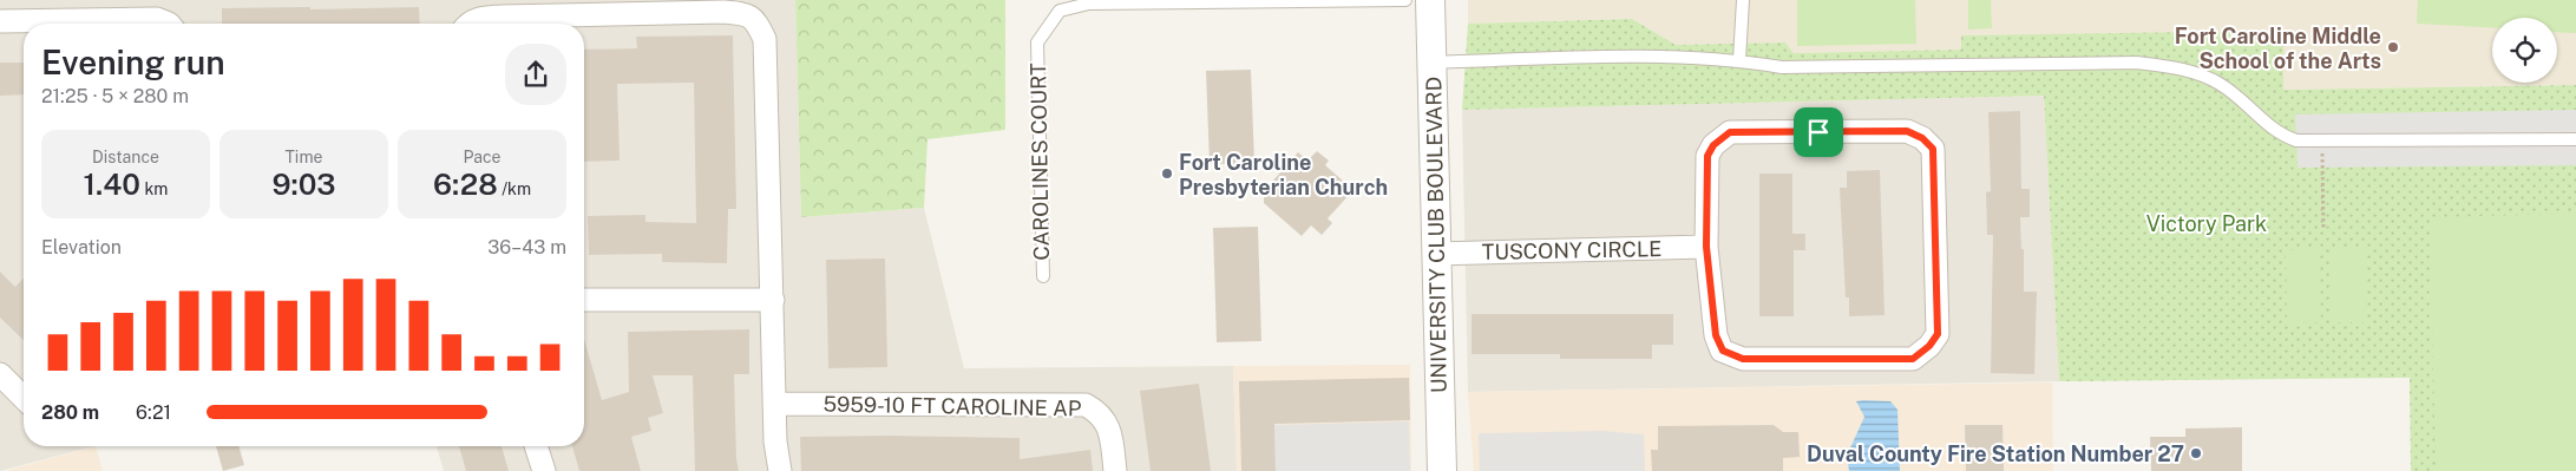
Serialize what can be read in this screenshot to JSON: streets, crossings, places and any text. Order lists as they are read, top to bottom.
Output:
{
  "streets": {
    "street": ["UNIVERSITY CLUB BOULEVARD", "TUSCONY CIRCLE", "5959-10 FT CAROLINE AP"],
    "lane": ["CAROLINES COURT"]
  },
  "crossings": [
    ["UNIVERSITY CLUB BOULEVARD", "TUSCONY CIRCLE"]
  ],
  "parks": ["Victory Park"],
  "places": ["Fort Caroline Middle School of the Arts", "Fort Caroline Presbyterian Church", "Duval County Fire Station Number 27"],
  "page": {
    "heading": ["Evening run", "21:25 · 5 × 280 m"],
    "stats": [
      ["Distance", "1.40 km"],
      ["Time", "9:03"],
      ["Pace", "6:28 /km"]
    ],
    "chart": ["Elevation", "36–43 m"],
    "list": [
      {
        "name": "280 m",
        "note": "6:21"
      }
    ]
  }
}
